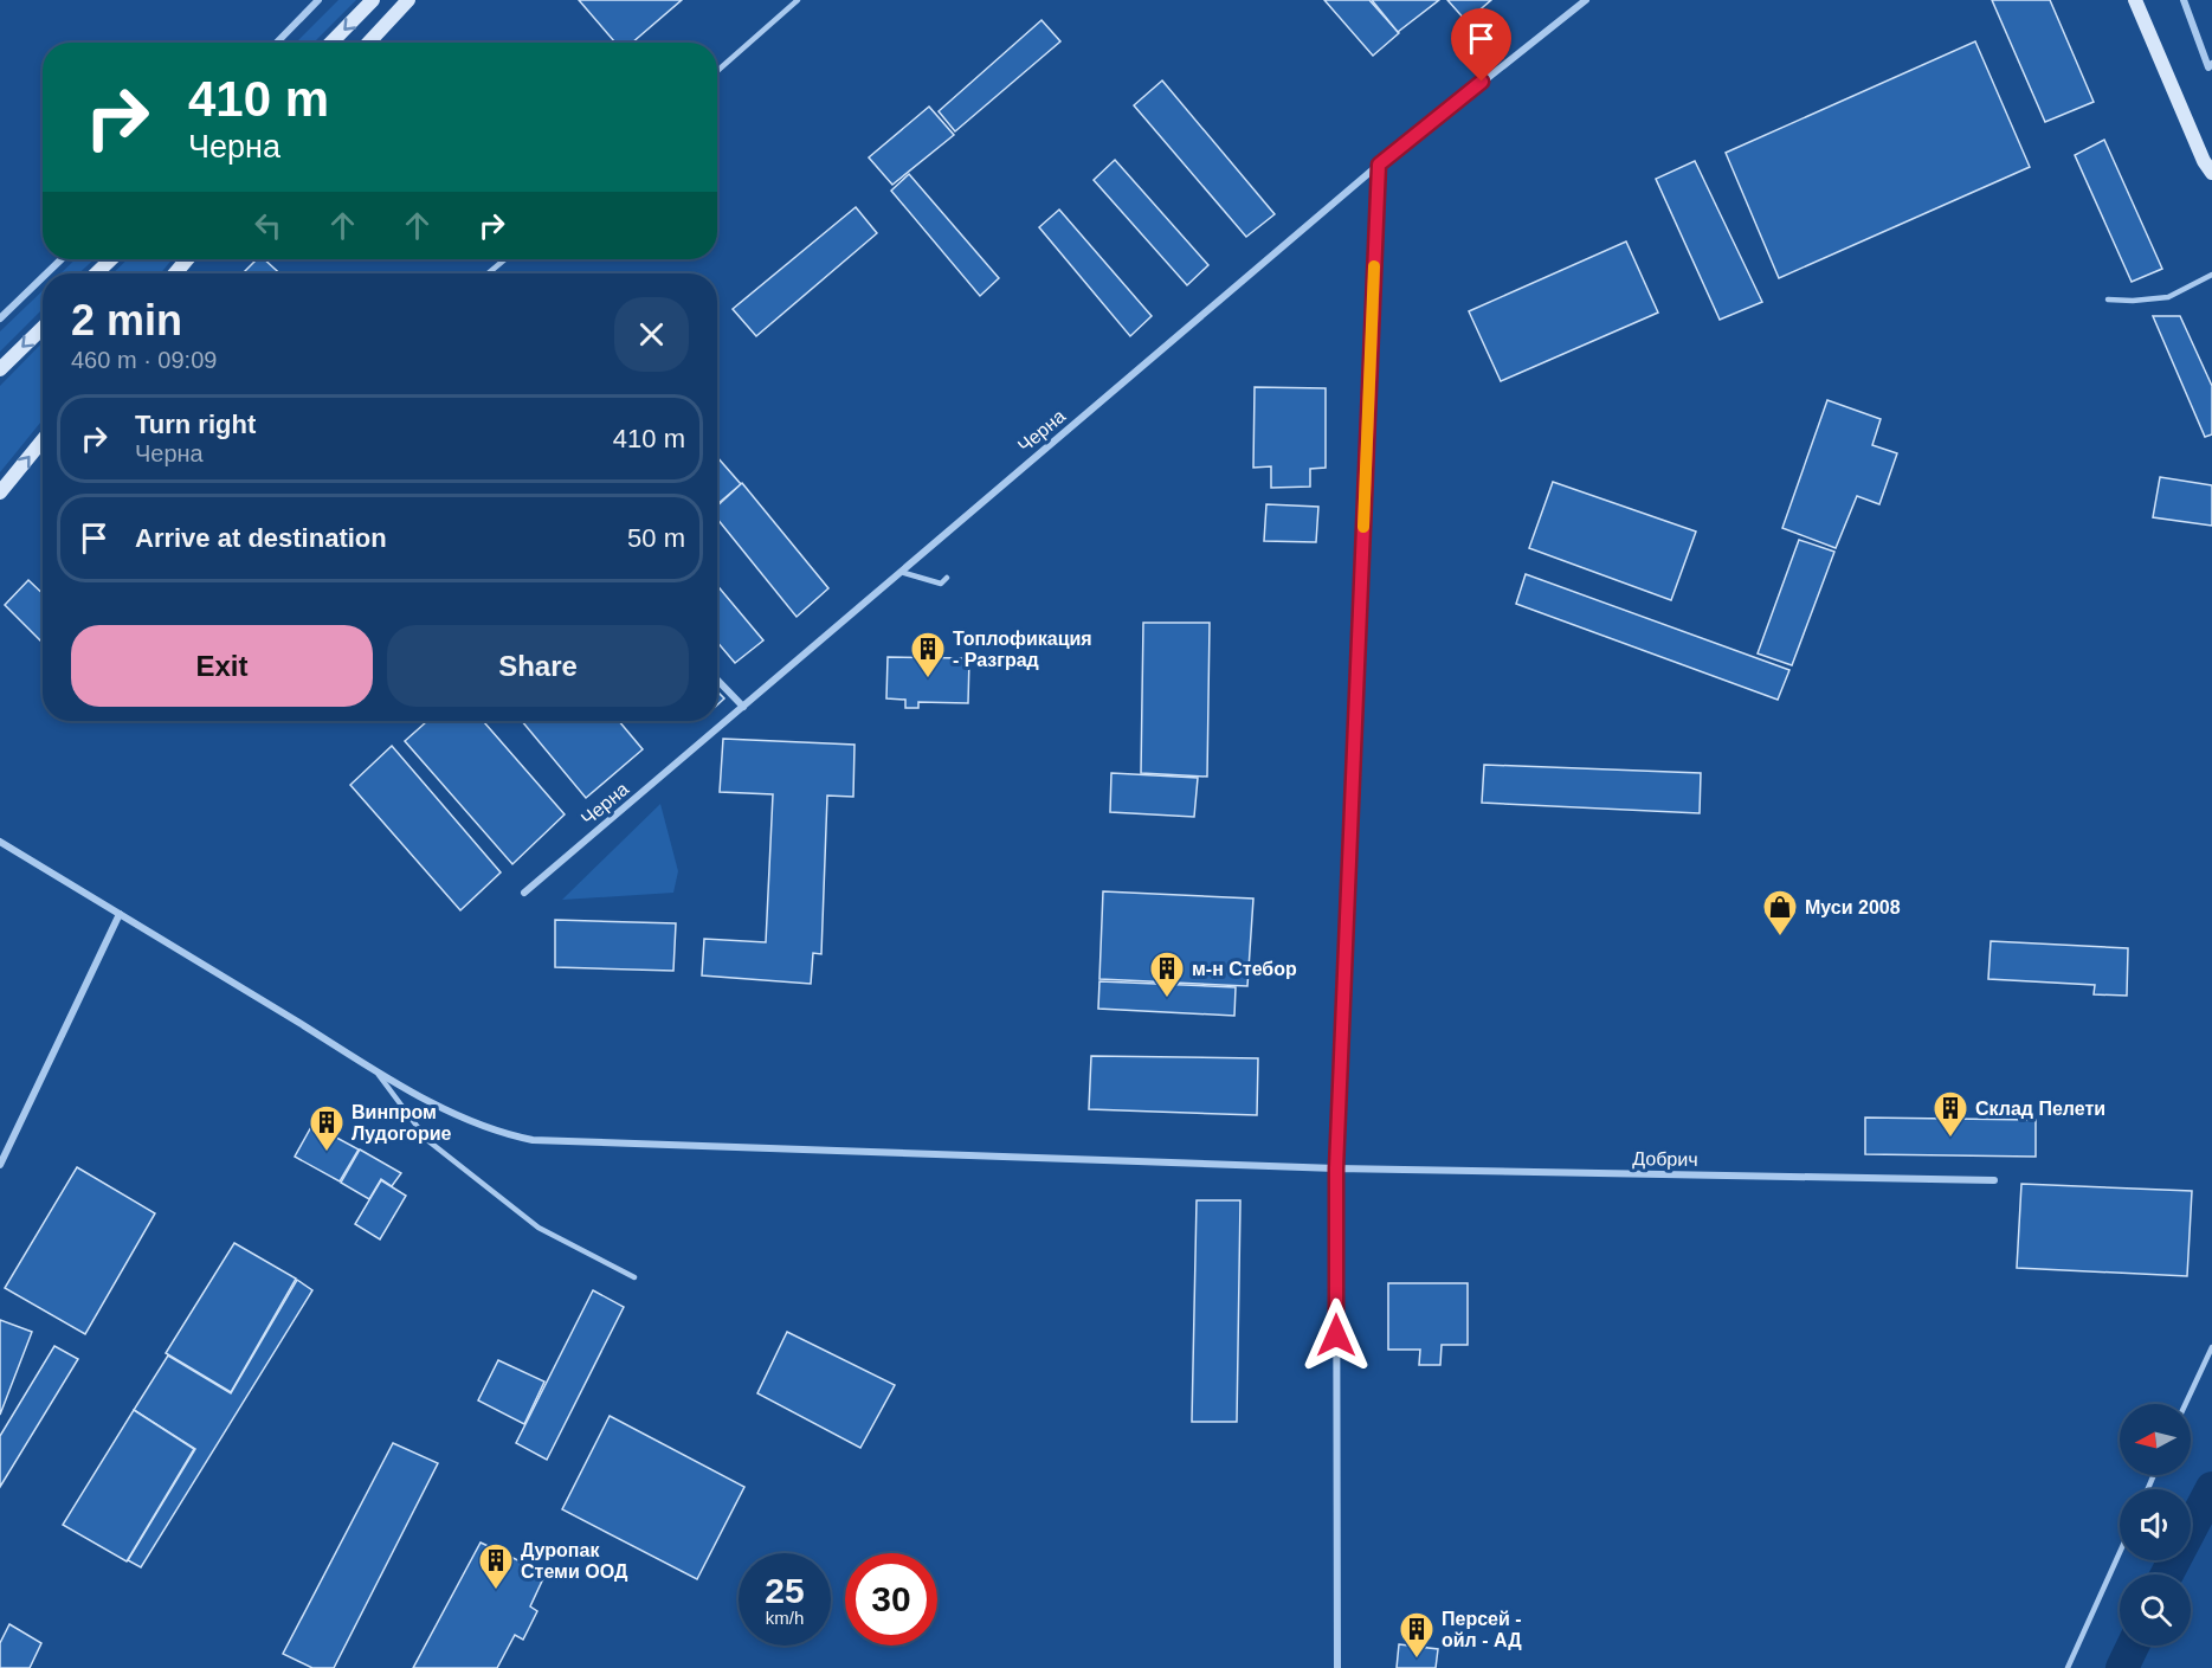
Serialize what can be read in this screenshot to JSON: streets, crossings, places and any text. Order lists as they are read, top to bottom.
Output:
{
  "streets": {
    "street": ["Черна", "Добрич"]
  },
  "places": {
    "building": [
      "Топлофикация - Разград",
      "м-н Стебор",
      "Склад Пелети",
      "Винпром Лудогорие",
      "Дуропак Стеми ООД",
      "Персей - ойл - АД"
    ],
    "shop": ["Муси 2008"]
  },
  "north": "left",
  "page": {
    "turn": ["410 m", "Черна"],
    "heading": ["2 min", "460 m · 09:09"],
    "list": [
      {
        "name": "Turn right",
        "note": "Черна",
        "value": "410 m"
      },
      {
        "name": "Arrive at destination",
        "value": "50 m"
      }
    ],
    "buttons": ["Exit", "Share"],
    "speed": "25 km/h",
    "limit": "30"
  }
}
